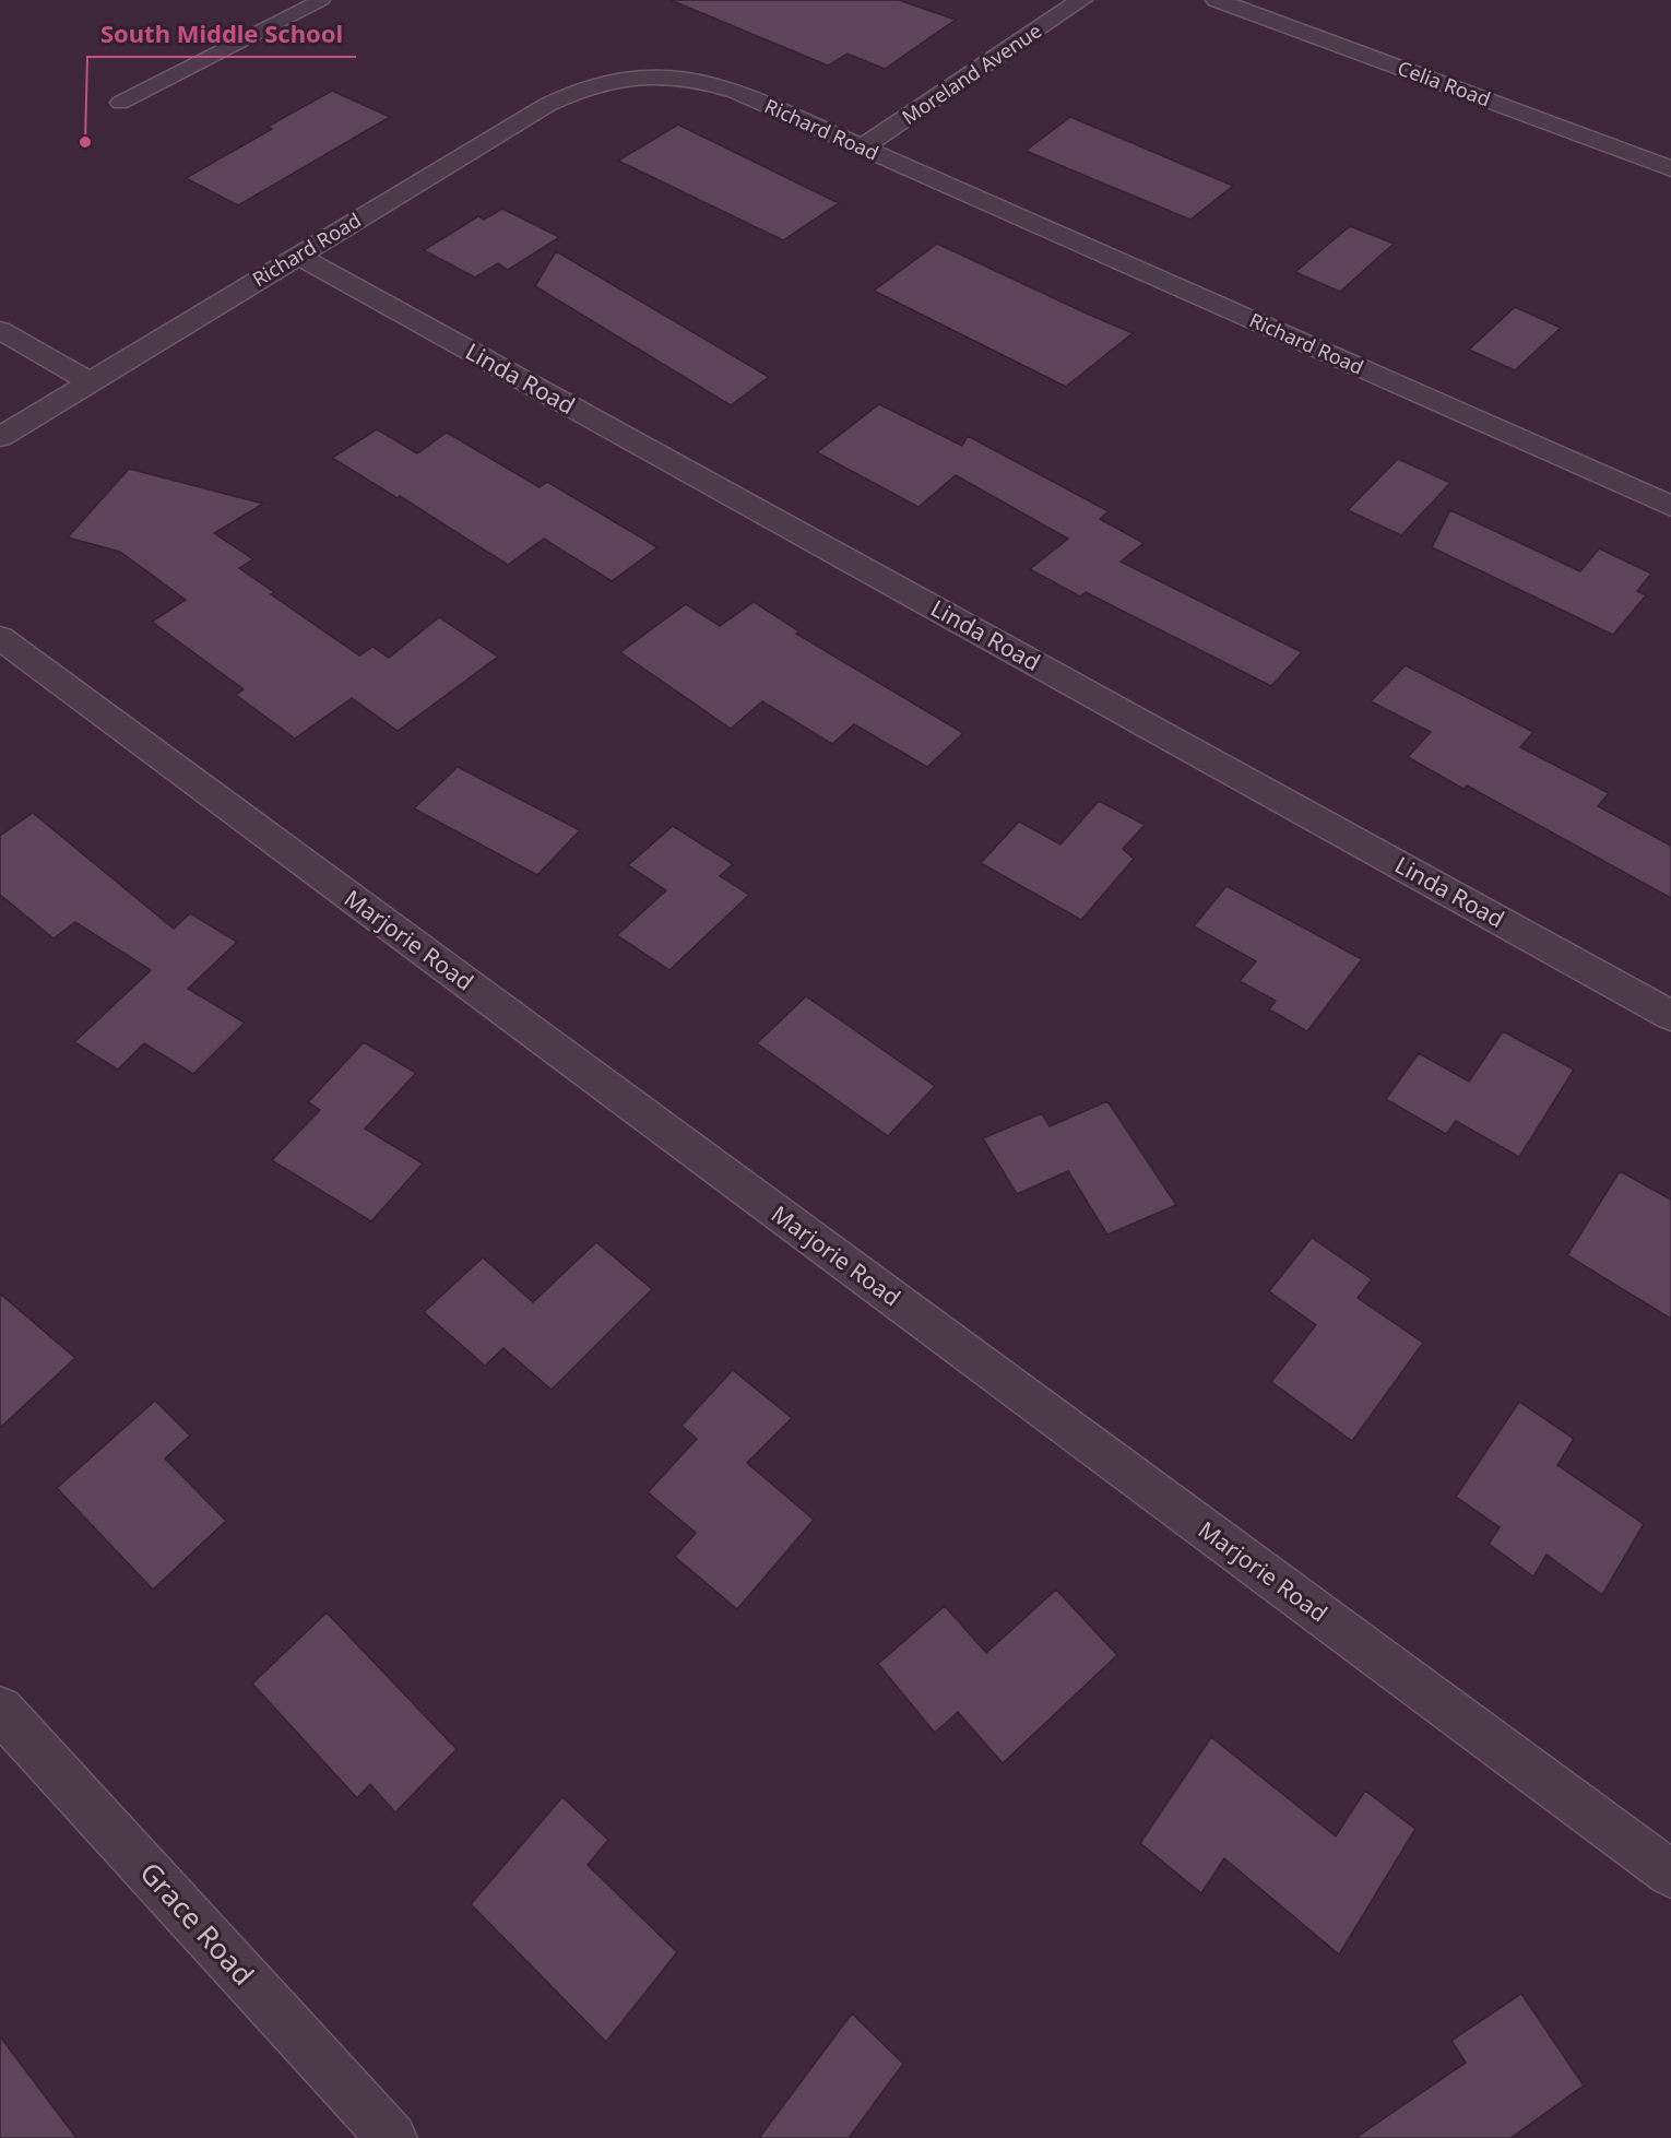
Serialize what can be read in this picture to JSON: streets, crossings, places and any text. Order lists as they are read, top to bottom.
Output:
{
  "streets": {
    "street": [
      "Moreland Avenue",
      "Celia Road",
      "Richard Road",
      "Linda Road",
      "Marjorie Road",
      "Grace Road"
    ]
  },
  "crossings": [
    ["Moreland Avenue", "Richard Road"],
    ["Richard Road", "Linda Road"]
  ],
  "places": ["South Middle School"]
}
